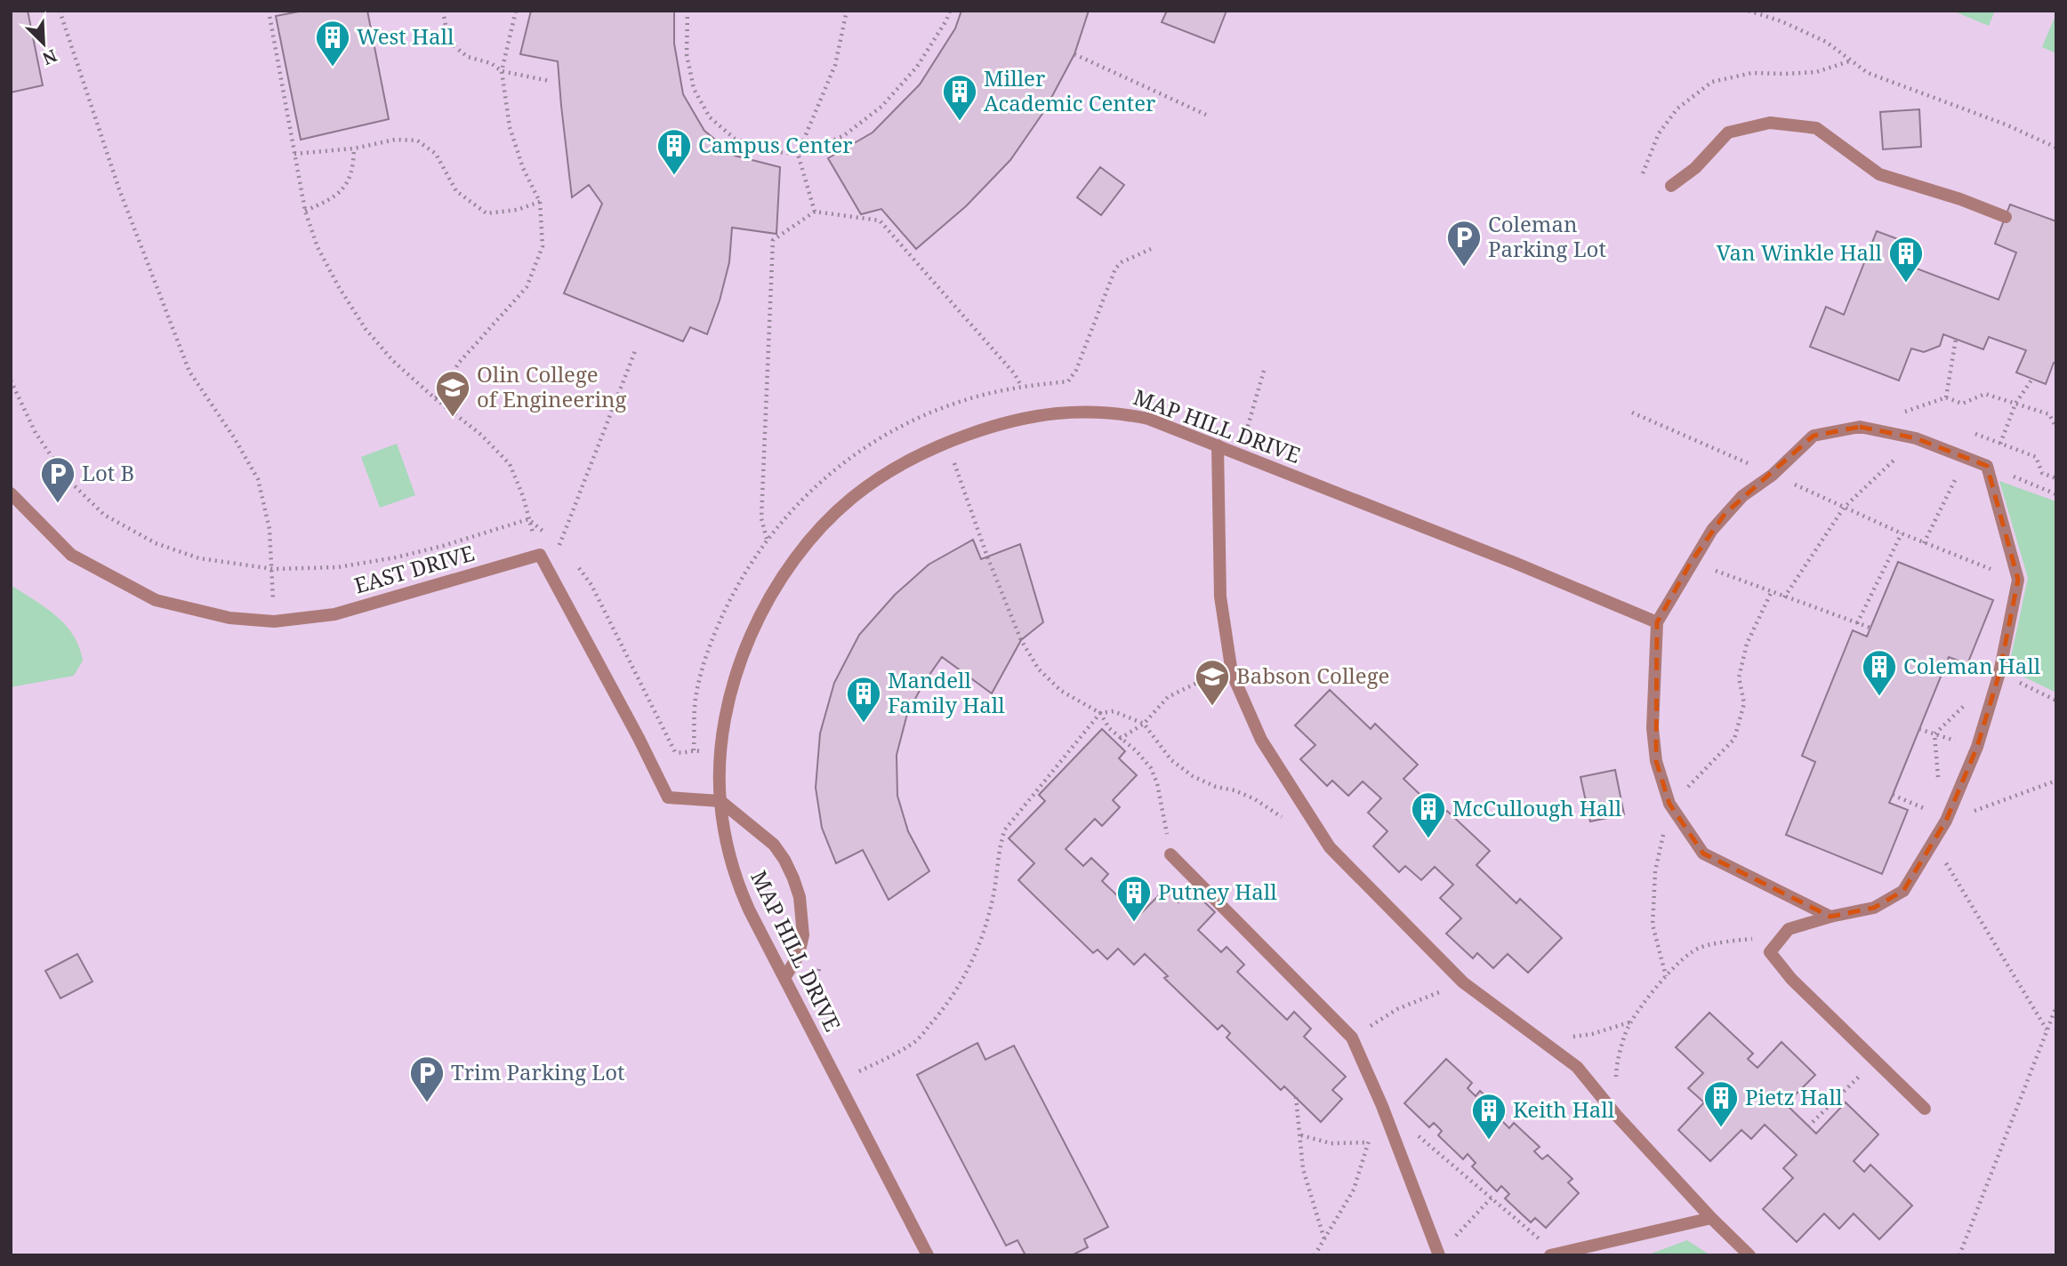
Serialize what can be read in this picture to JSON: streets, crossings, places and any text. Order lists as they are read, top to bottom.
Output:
{
  "streets": {
    "street": ["MAP HILL DRIVE", "EAST DRIVE"]
  },
  "places": {
    "building": [
      "West Hall",
      "Miller Academic Center",
      "Campus Center",
      "Van Winkle Hall",
      "Coleman Hall",
      "Mandell Family Hall",
      "McCullough Hall",
      "Putney Hall",
      "Pietz Hall",
      "Keith Hall"
    ],
    "parking": ["Coleman Parking Lot", "Lot B", "Trim Parking Lot"],
    "school or university": ["Olin College of Engineering", "Babson College"]
  },
  "north": "bottom right"
}
